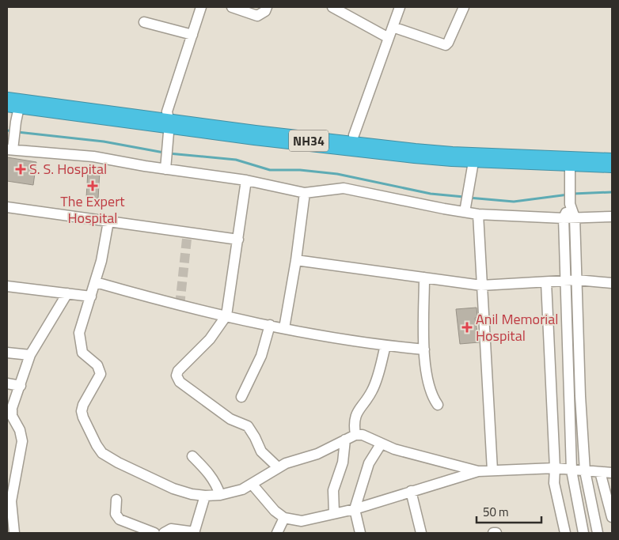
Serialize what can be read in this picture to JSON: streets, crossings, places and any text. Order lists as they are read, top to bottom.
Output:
{
  "streets": {
    "highway": ["NH34"]
  },
  "places": {
    "health": ["S. S. Hospital", "The Expert Hospital", "Anil Memorial Hospital"]
  },
  "scale_bar": "50 m"
}
